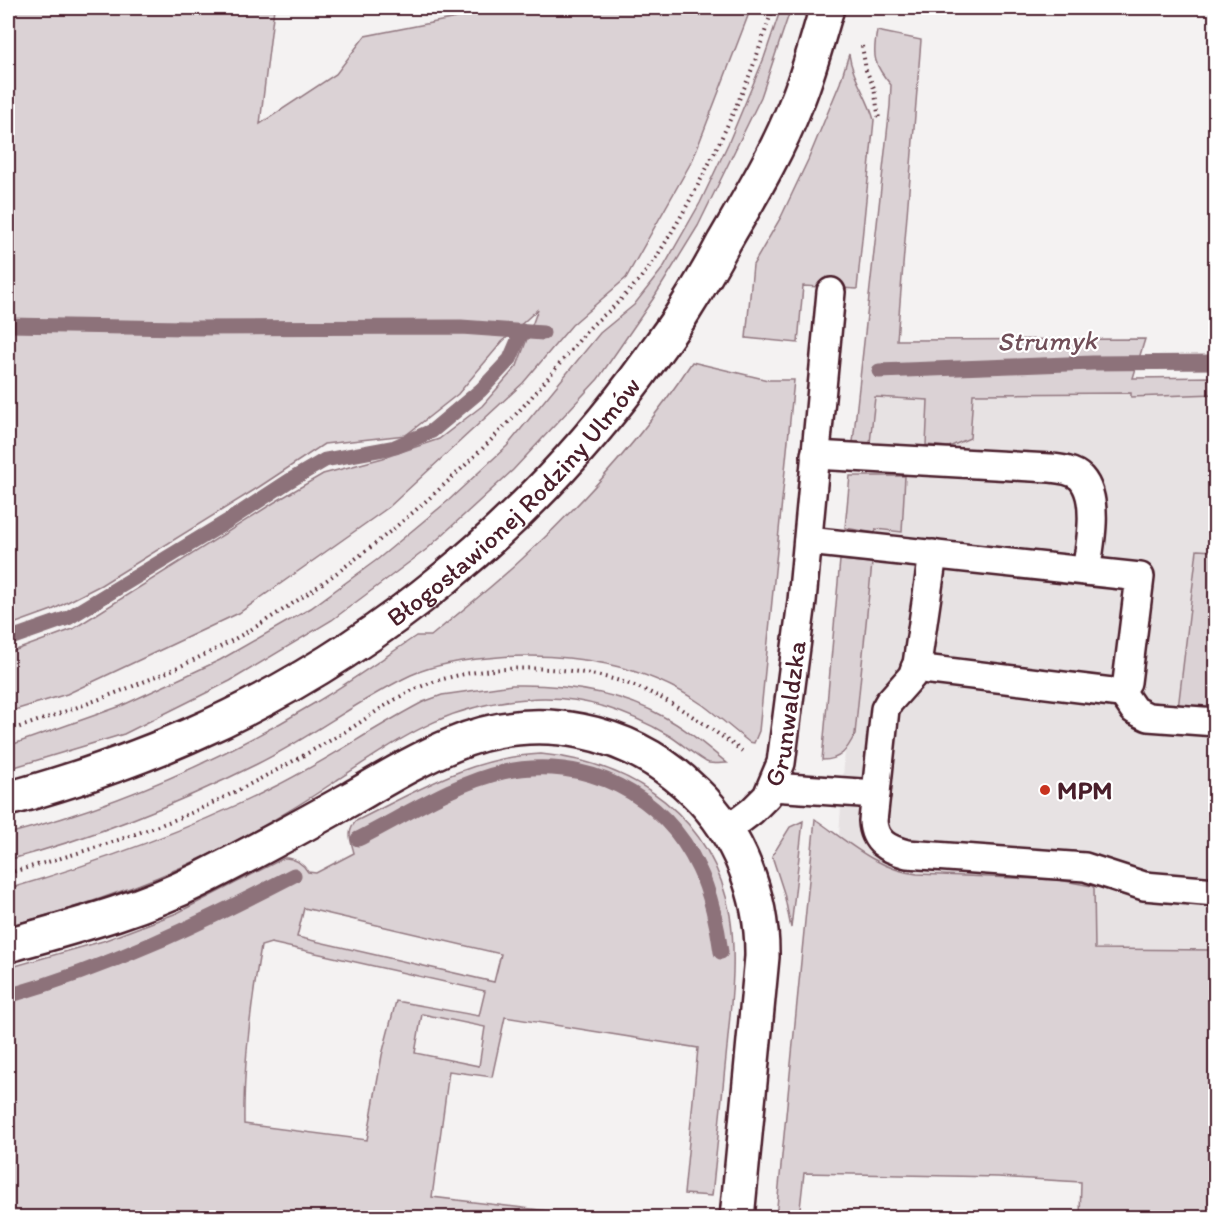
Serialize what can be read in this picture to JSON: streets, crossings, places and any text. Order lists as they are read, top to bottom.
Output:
{
  "streets": {
    "street": ["Błogosławionej Rodziny Ulmów"],
    "lane": ["Grunwaldzka"]
  },
  "water": ["Strumyk"],
  "places": ["MPM"]
}
